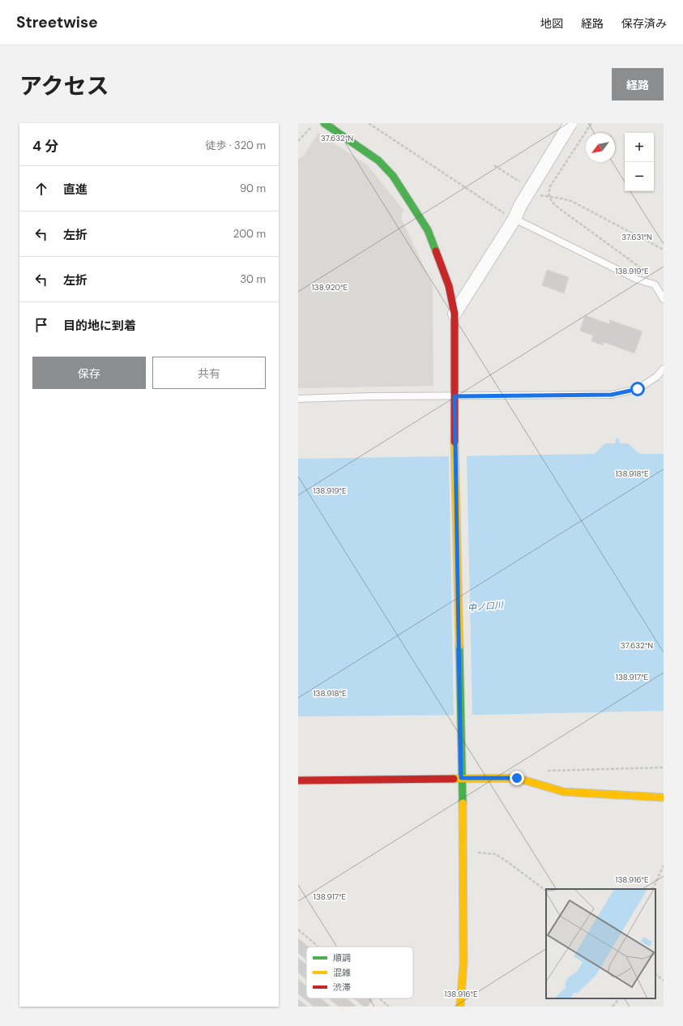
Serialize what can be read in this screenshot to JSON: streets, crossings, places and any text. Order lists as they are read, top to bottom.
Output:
{
  "water": ["中ノ口川"],
  "legend": ["順調", "混雑", "渋滞"],
  "north": "bottom left",
  "page": {
    "header": "Streetwise",
    "nav": ["地図", "経路", "保存済み"],
    "title": "アクセス",
    "buttons": [
      "経路",
      ["保存", "共有"]
    ],
    "heading": ["4 分", "徒歩 · 320 m"],
    "map_buttons": ["+", "−"],
    "list": [
      ["直進", "90 m"],
      ["左折", "200 m"],
      ["左折", "30 m"],
      "目的地に到着"
    ]
  },
  "coordinates": [
    "37.632°N",
    "37.631°N",
    "138.919°E",
    "138.920°E",
    "138.918°E",
    "138.917°E",
    "138.916°E"
  ]
}
